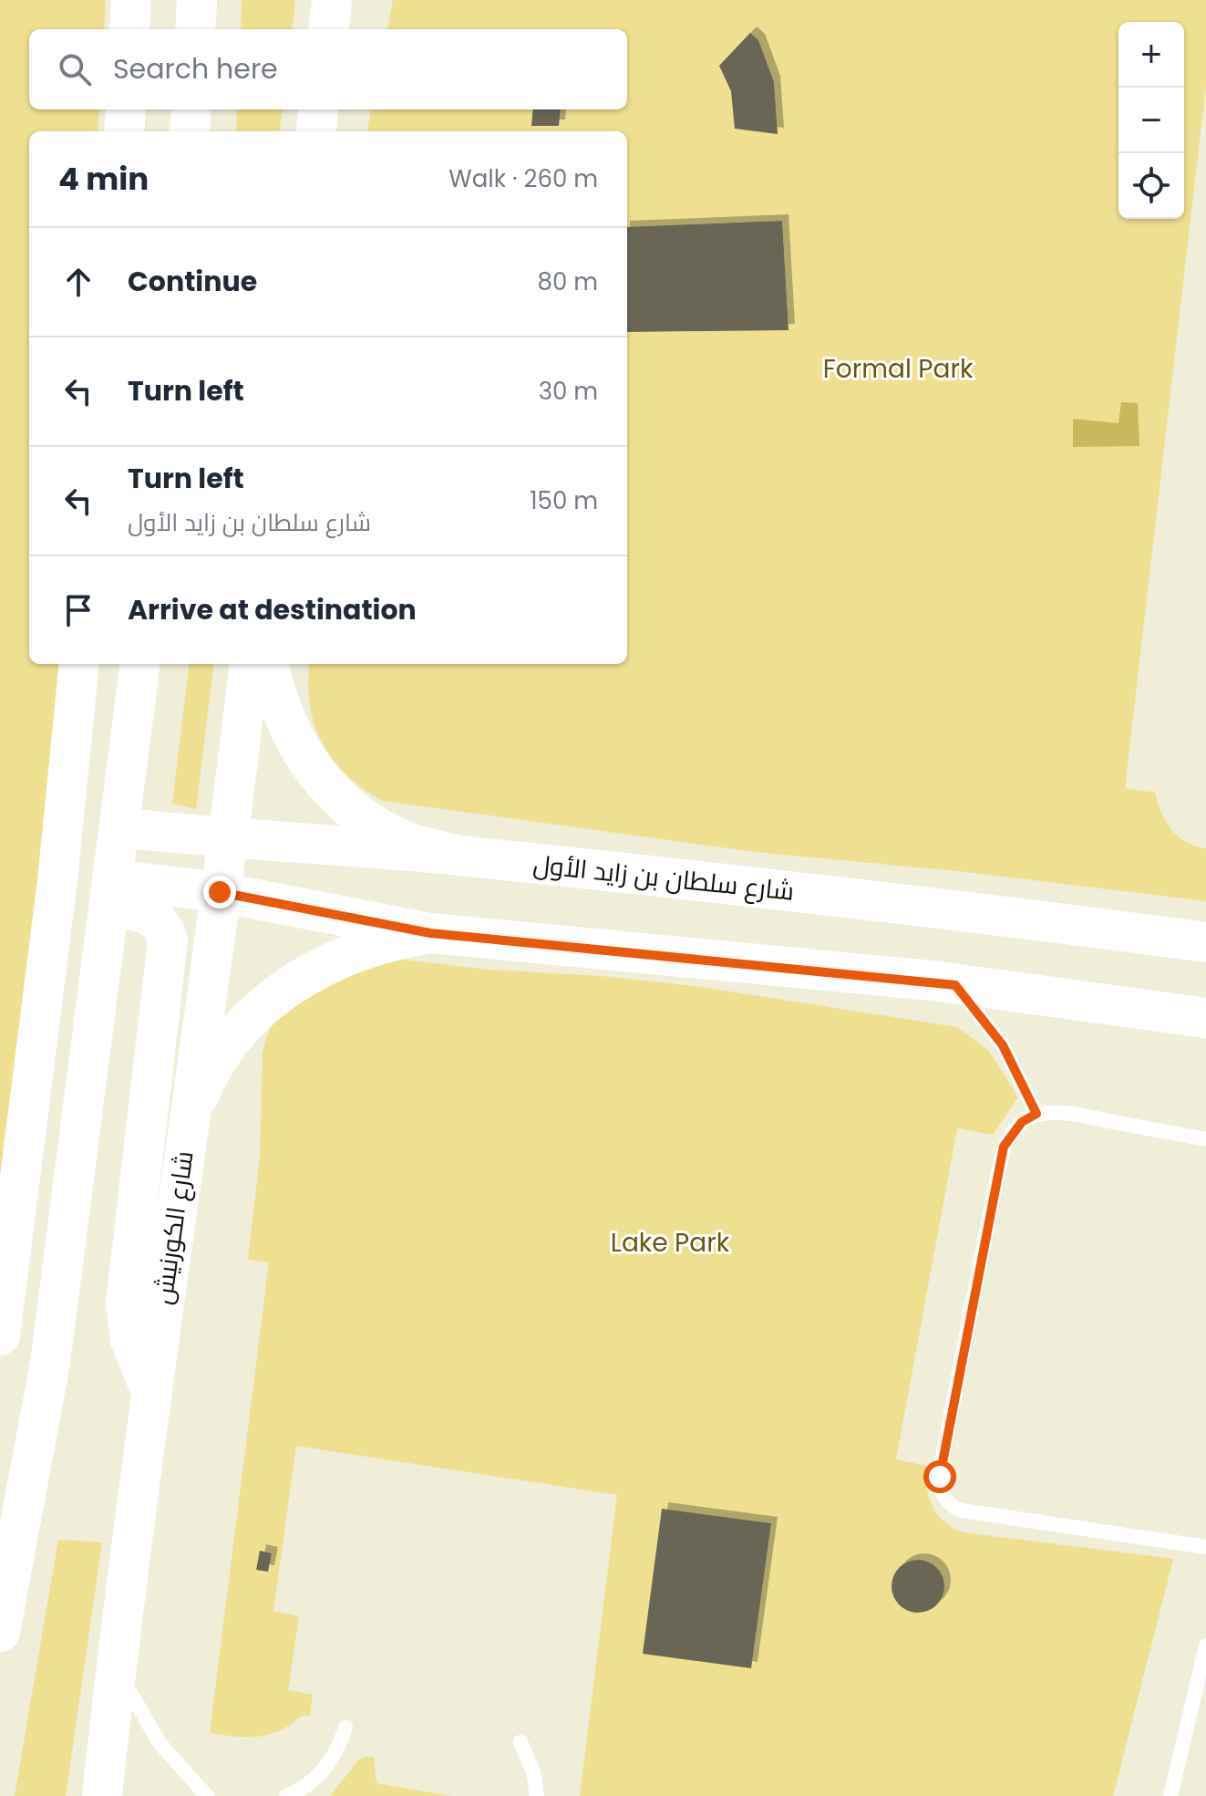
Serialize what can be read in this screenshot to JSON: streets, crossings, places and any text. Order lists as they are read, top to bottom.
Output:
{
  "streets": {
    "main road": ["شارع سلطان بن زايد الأول", "شارع الكورنيش"]
  },
  "crossings": [
    ["شارع سلطان بن زايد الأول", "شارع الكورنيش"]
  ],
  "parks": ["Formal Park", "Lake Park"],
  "page": {
    "map_buttons": ["+", "−"],
    "search": "Search here",
    "heading": ["4 min", "Walk · 260 m"],
    "list": [
      ["Continue", "80 m"],
      ["Turn left", "30 m"],
      ["Turn left", "شارع سلطان بن زايد الأول", "150 m"],
      "Arrive at destination"
    ]
  }
}
